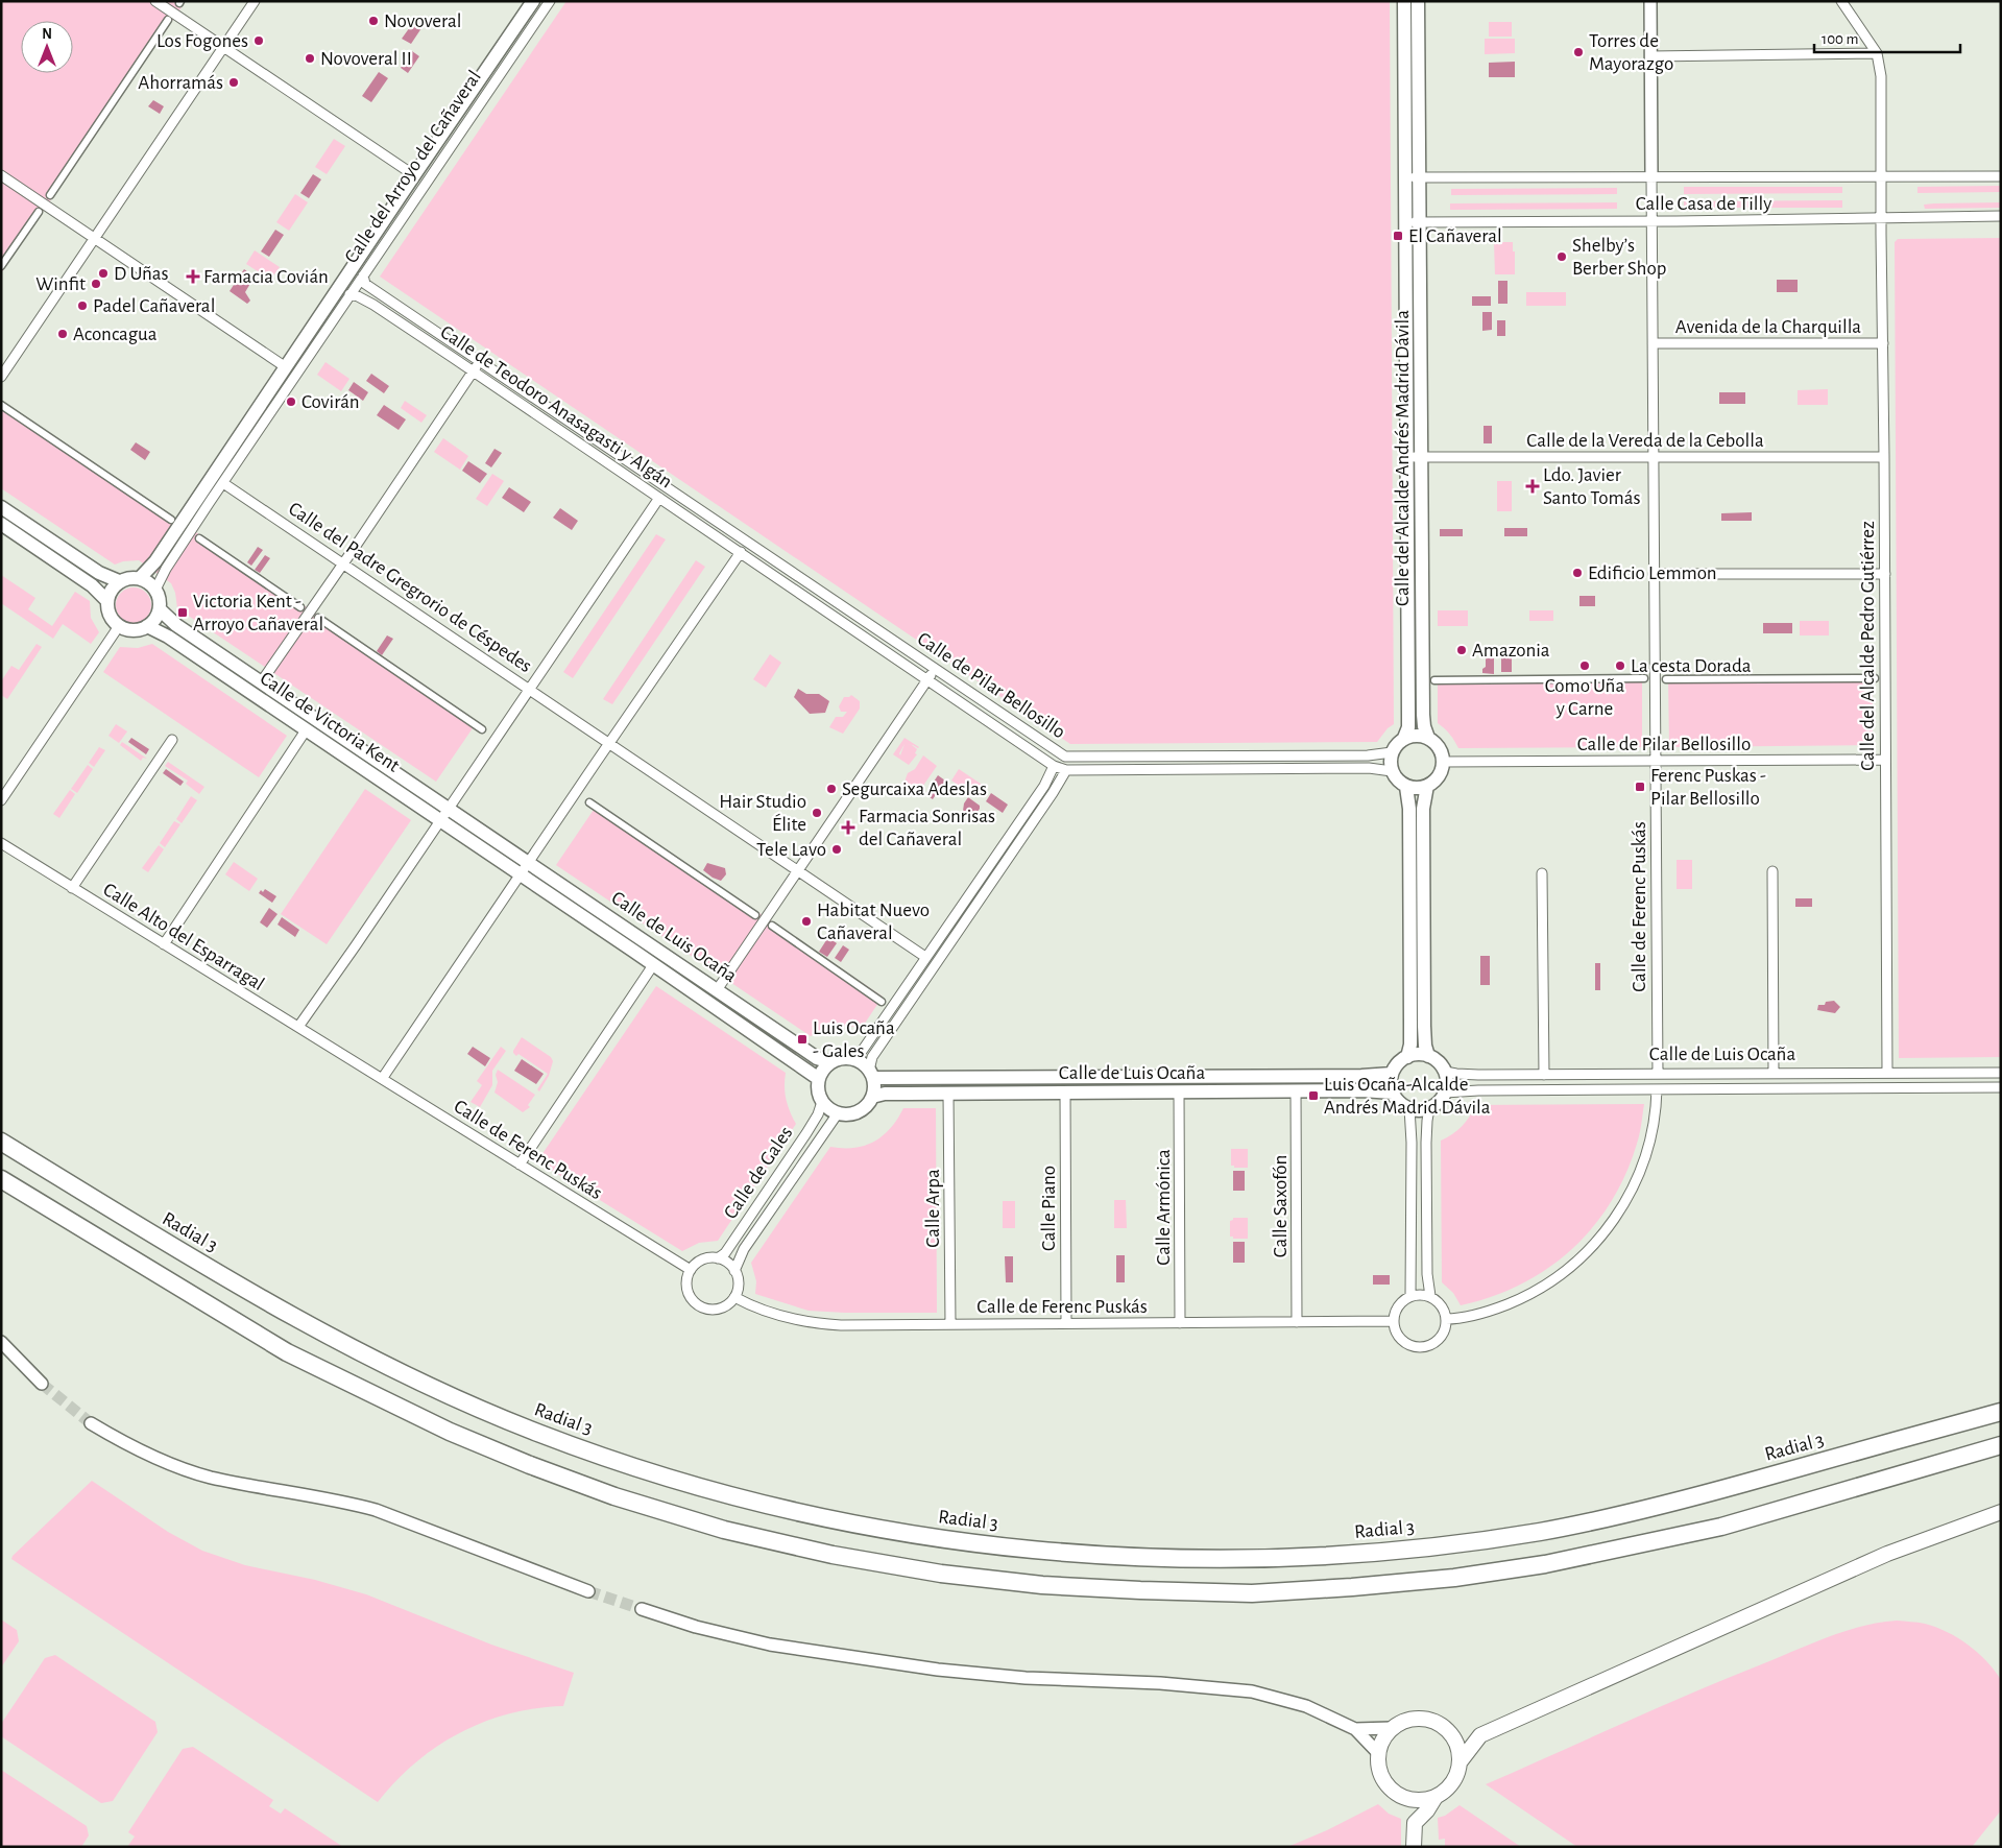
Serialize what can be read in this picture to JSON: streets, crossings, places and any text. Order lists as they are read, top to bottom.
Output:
{
  "streets": {
    "highway": ["Radial 3"],
    "main road": [
      "Calle del Arroyo del Cañaveral",
      "Calle del Alcalde Andrés Madrid Dávila",
      "Calle de Victoria Kent",
      "Calle de Luis Ocaña"
    ],
    "street": [
      "Calle Casa de Tilly",
      "Avenida de la Charquilla",
      "Calle de Teodoro Anasagasti y Algán",
      "Calle de la Vereda de la Cebolla",
      "Calle del Padre Gregrorio de Céspedes",
      "Calle del Alcalde Pedro Gutiérrez",
      "Calle de Pilar Bellosillo",
      "Calle de Ferenc Puskás",
      "Calle Alto del Esparragal",
      "Calle de Gales",
      "Calle Saxofón",
      "Calle Armónica",
      "Calle Arpa",
      "Calle Piano"
    ]
  },
  "crossings": [
    ["Calle del Arroyo del Cañaveral", "Calle de Teodoro Anasagasti y Algán"],
    ["Calle del Arroyo del Cañaveral", "Calle del Padre Gregrorio de Céspedes"],
    ["Calle del Arroyo del Cañaveral", "Calle de Victoria Kent"],
    ["Calle Casa de Tilly", "Calle del Alcalde Andrés Madrid Dávila"],
    ["Calle Casa de Tilly", "Calle del Alcalde Pedro Gutiérrez"],
    ["Calle Casa de Tilly", "Calle de Ferenc Puskás"],
    ["Avenida de la Charquilla", "Calle del Alcalde Pedro Gutiérrez"],
    ["Avenida de la Charquilla", "Calle de Ferenc Puskás"],
    ["Calle de Teodoro Anasagasti y Algán", "Calle de Pilar Bellosillo"],
    ["Calle de la Vereda de la Cebolla", "Calle del Alcalde Andrés Madrid Dávila"],
    ["Calle de la Vereda de la Cebolla", "Calle del Alcalde Pedro Gutiérrez"],
    ["Calle de la Vereda de la Cebolla", "Calle de Ferenc Puskás"],
    ["Calle del Alcalde Andrés Madrid Dávila", "Calle de Pilar Bellosillo"],
    ["Calle del Alcalde Pedro Gutiérrez", "Calle de Pilar Bellosillo"],
    ["Calle del Alcalde Pedro Gutiérrez", "Calle de Luis Ocaña"],
    ["Calle de Pilar Bellosillo", "Calle de Ferenc Puskás"],
    ["Calle de Victoria Kent", "Calle de Luis Ocaña"],
    ["Calle de Ferenc Puskás", "Calle Alto del Esparragal"],
    ["Calle de Ferenc Puskás", "Calle de Luis Ocaña"],
    ["Calle de Ferenc Puskás", "Calle de Gales"],
    ["Calle de Ferenc Puskás", "Calle Saxofón"],
    ["Calle de Ferenc Puskás", "Calle Armónica"],
    ["Calle de Ferenc Puskás", "Calle Arpa"],
    ["Calle de Ferenc Puskás", "Calle Piano"],
    ["Calle de Luis Ocaña", "Calle de Gales"],
    ["Calle de Luis Ocaña", "Calle Saxofón"],
    ["Calle de Luis Ocaña", "Calle Armónica"],
    ["Calle de Luis Ocaña", "Calle Arpa"],
    ["Calle de Luis Ocaña", "Calle Piano"]
  ],
  "places": {
    "other": [
      "Novoveral",
      "Los Fogones",
      "Torres de Mayorazgo",
      "Novoveral II",
      "Ahorramás",
      "Shelby’s Berber Shop",
      "D Uñas",
      "Winfit",
      "Padel Cañaveral",
      "Aconcagua",
      "Covirán",
      "Edificio Lemmon",
      "Amazonia",
      "Como Uña y Carne",
      "La cesta Dorada",
      "Segurcaixa Adeslas",
      "Hair Studio Élite",
      "Tele Lavo",
      "Habitat Nuevo Cañaveral"
    ],
    "transit": [
      "El Cañaveral",
      "Victoria Kent - Arroyo Cañaveral",
      "Ferenc Puskas - Pilar Bellosillo",
      "Luis Ocaña - Gales",
      "Luis Ocaña-Alcalde Andrés Madrid Dávila"
    ],
    "health": ["Farmacia Covián", "Ldo. Javier Santo Tomás", "Farmacia Sonrisas del Cañaveral"]
  },
  "scale_bar": "100 m",
  "north": "top"
}
